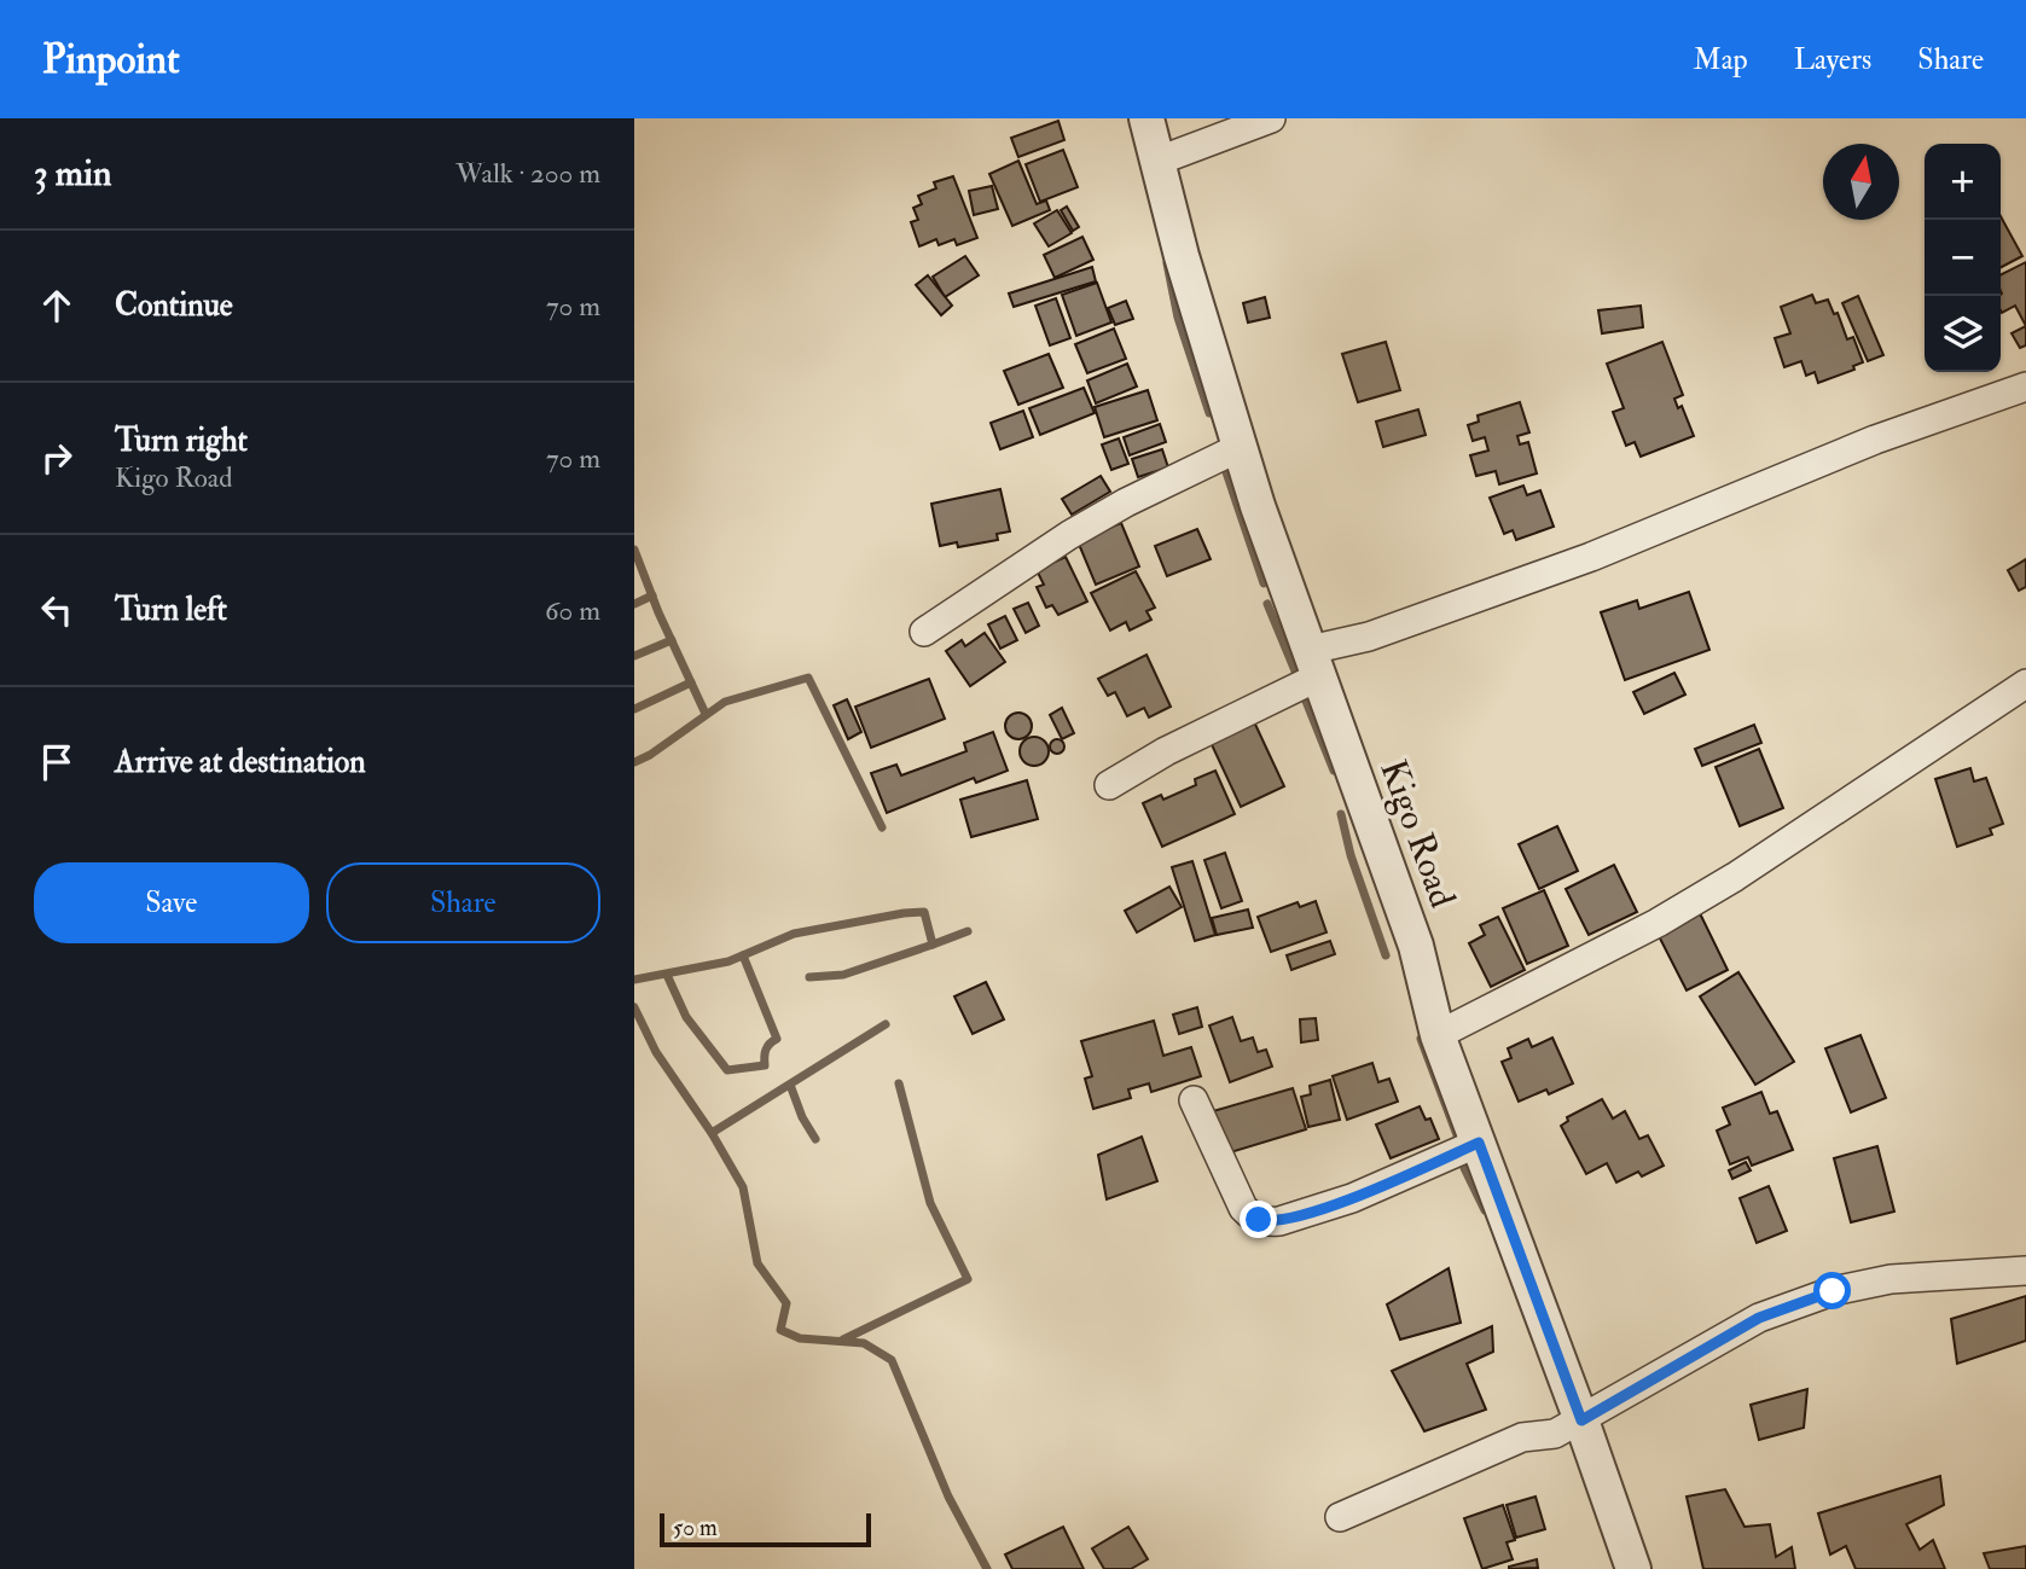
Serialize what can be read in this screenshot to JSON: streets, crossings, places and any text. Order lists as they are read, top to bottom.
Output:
{
  "streets": {
    "street": ["Kigo Road"]
  },
  "scale_bar": "50 m",
  "north": "top",
  "page": {
    "header": "Pinpoint",
    "nav": ["Map", "Layers", "Share"],
    "heading": ["3 min", "Walk · 200 m"],
    "map_buttons": ["+", "−"],
    "list": [
      ["Continue", "70 m"],
      ["Turn right", "Kigo Road", "70 m"],
      ["Turn left", "60 m"],
      "Arrive at destination"
    ],
    "buttons": ["Save", "Share"],
    "scale": "50 m"
  }
}
